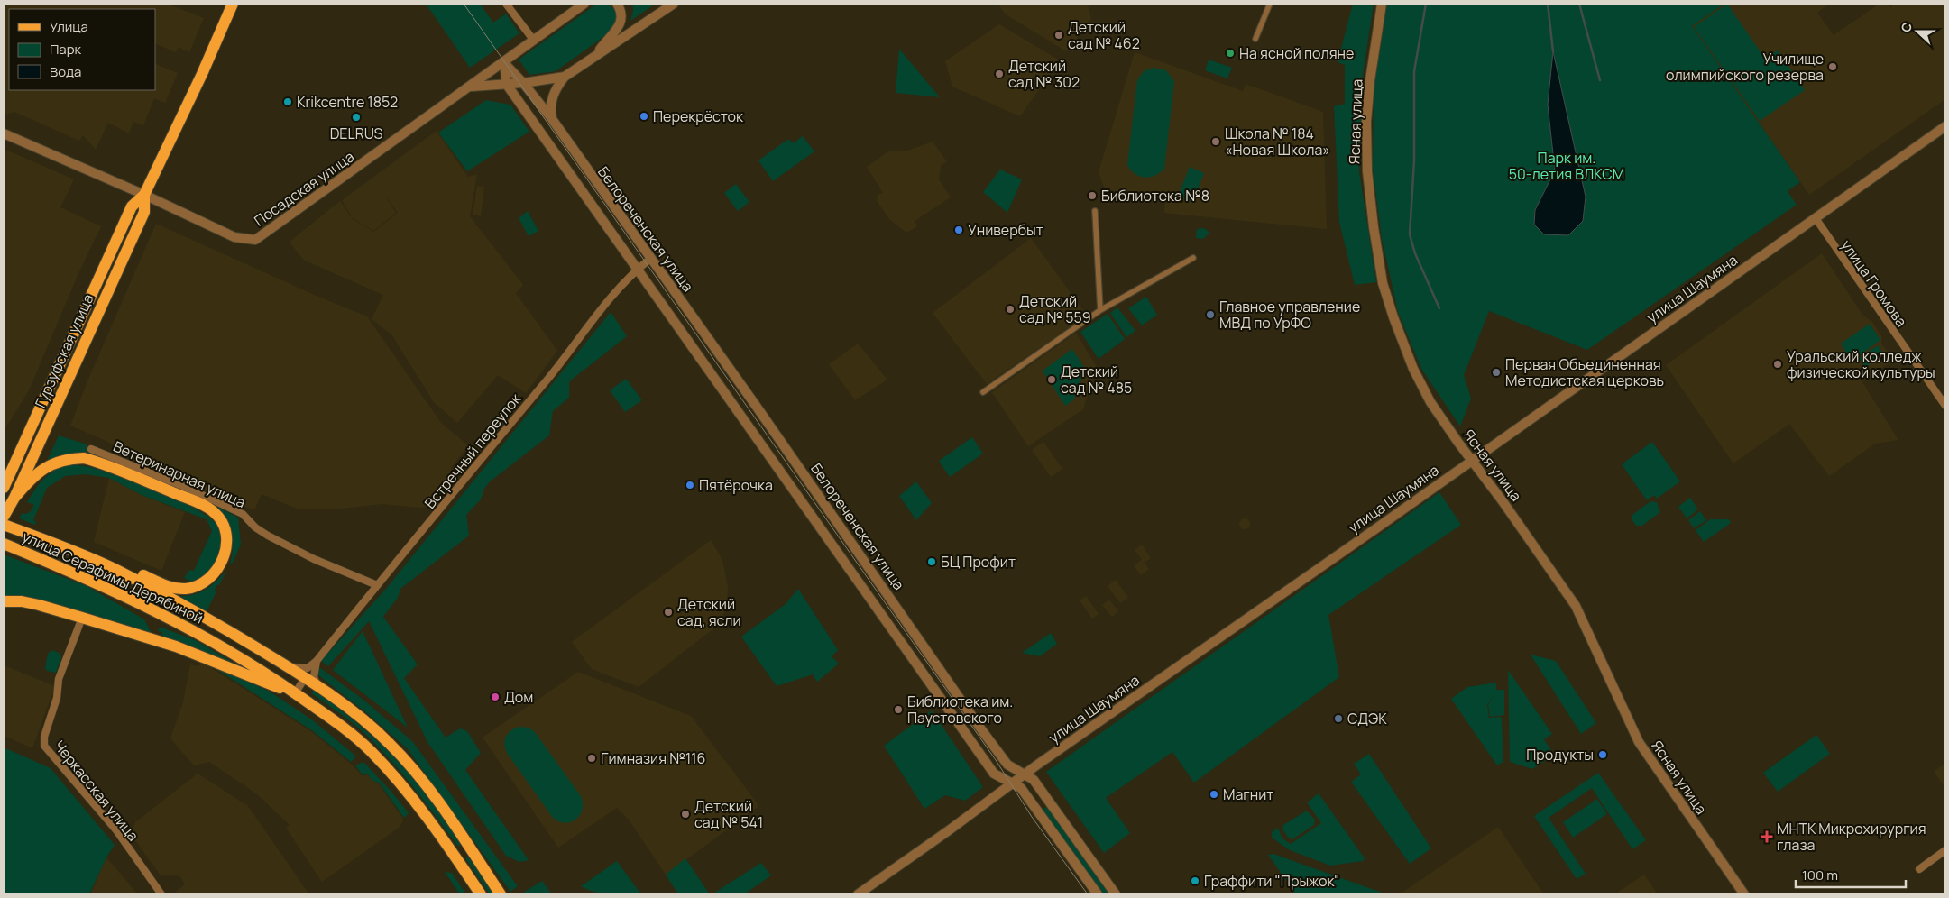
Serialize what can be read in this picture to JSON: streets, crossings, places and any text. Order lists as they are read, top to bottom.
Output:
{
  "streets": {
    "main road": ["Гурзуфская улица", "улица Серафимы Дерябиной"],
    "street": [
      "Ясная улица",
      "Посадская улица",
      "Белореченская улица",
      "улица Громова",
      "улица Шаумяна",
      "Встречный переулок",
      "Ветеринарная улица",
      "Черкасская улица"
    ]
  },
  "crossings": [
    ["Ясная улица", "улица Шаумяна"],
    ["Посадская улица", "Гурзуфская улица"],
    ["Белореченская улица", "улица Шаумяна"],
    ["Белореченская улица", "Встречный переулок"],
    ["улица Громова", "улица Шаумяна"],
    ["Встречный переулок", "Ветеринарная улица"]
  ],
  "parks": ["Парк им. 50-летия ВЛКСМ"],
  "places": {
    "other": [
      "Детский сад № 462",
      "На ясной поляне",
      "Училище олимпийского резерва",
      "Детский сад № 302",
      "Krikcentre 1852",
      "Перекрёсток",
      "DELRUS",
      "Школа № 184 «Новая Школа»",
      "Библиотека №8",
      "Универбыт",
      "Детский сад № 559",
      "Главное управление МВД по УрФО",
      "Уральский колледж физической культуры",
      "Первая Объединенная Методистская церковь",
      "Детский сад № 485",
      "Пятёрочка",
      "БЦ Профит",
      "Детский сад, ясли",
      "Дом",
      "Библиотека им. Паустовского",
      "СДЭК",
      "Продукты",
      "Гимназия №116",
      "Магнит",
      "Детский сад № 541",
      "Граффити \"Прыжок\""
    ],
    "health": ["МНТК Микрохирургия глаза"]
  },
  "legend": ["Улица", "Парк", "Вода"],
  "scale_bar": "100 m",
  "north": "left"
}
